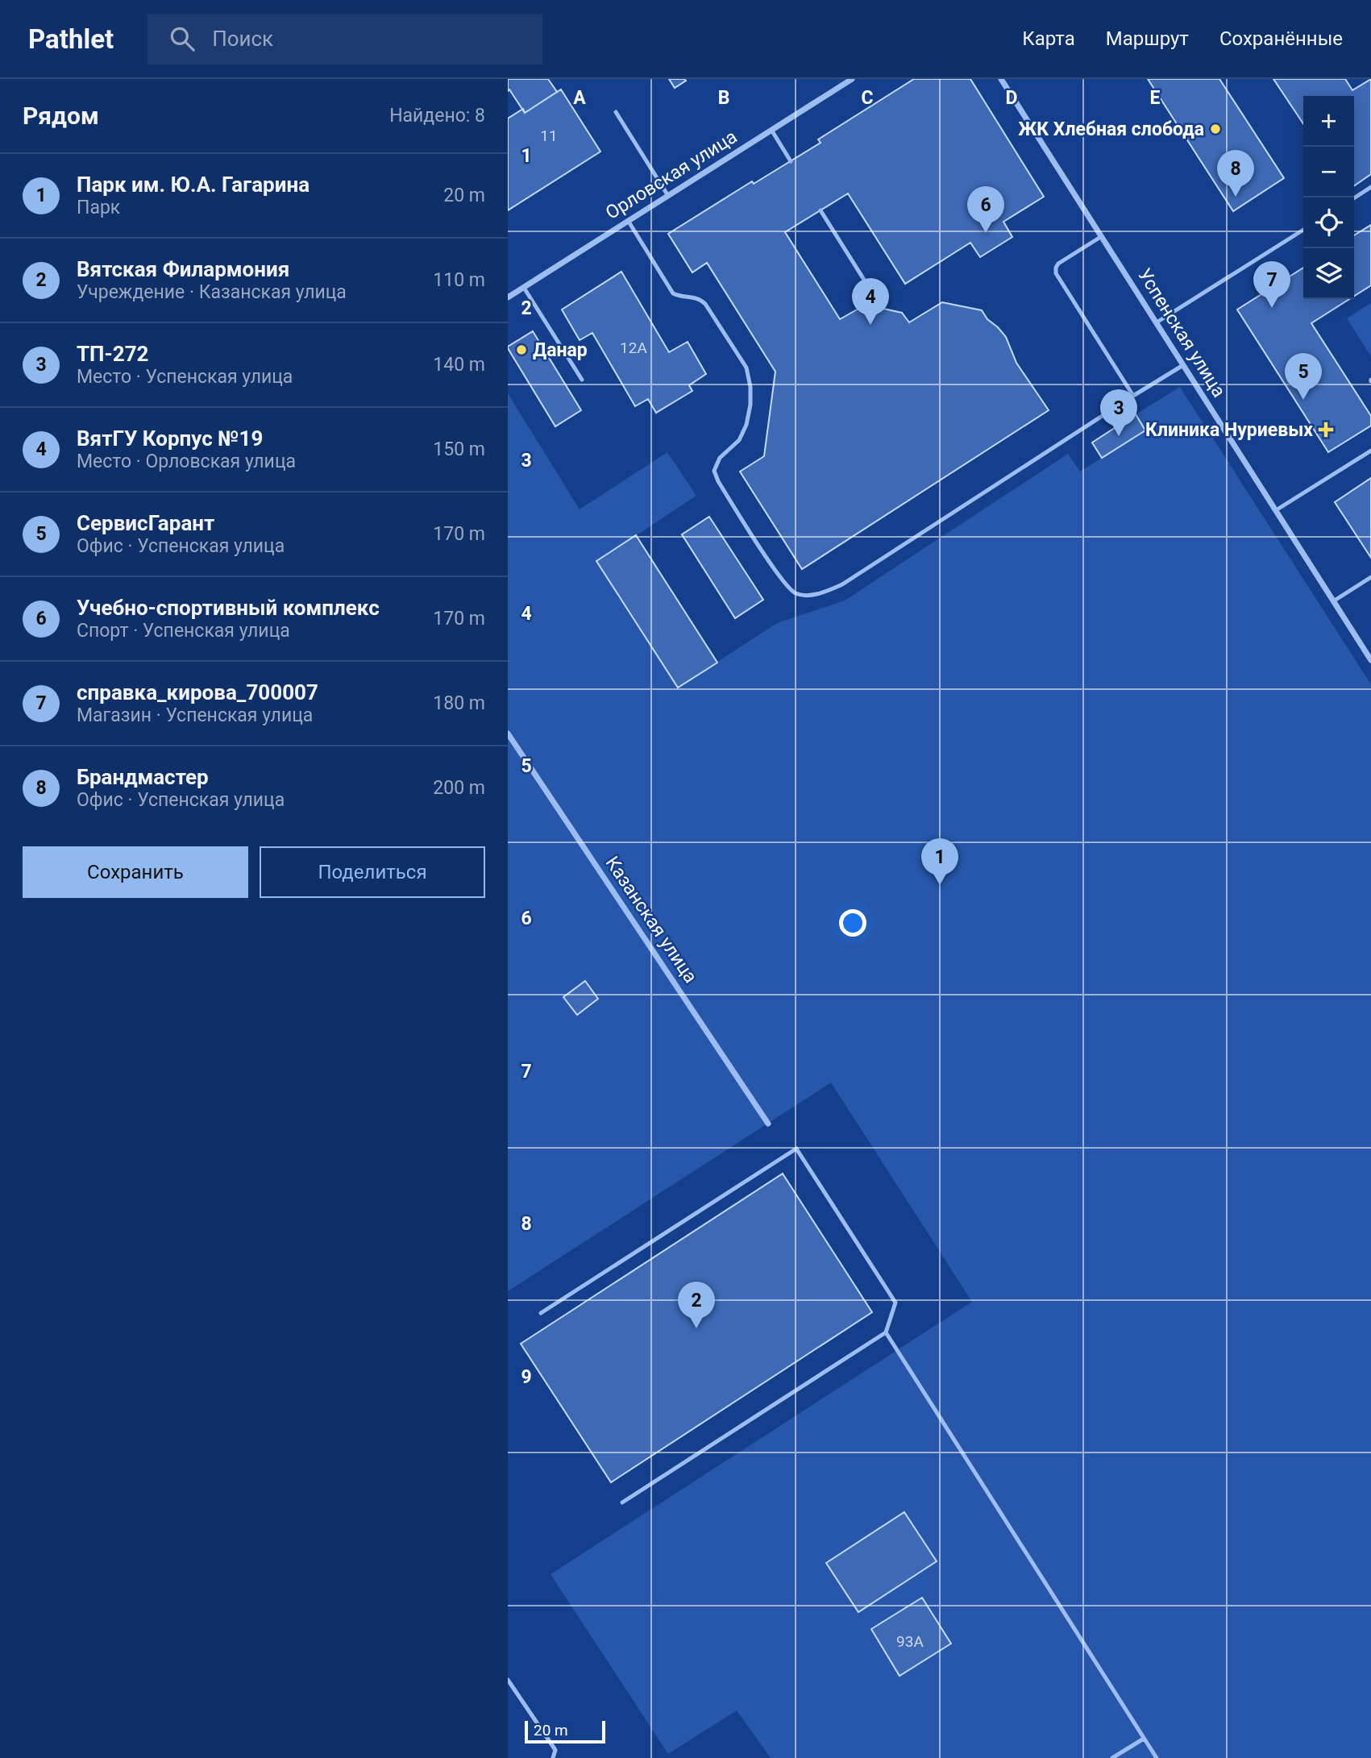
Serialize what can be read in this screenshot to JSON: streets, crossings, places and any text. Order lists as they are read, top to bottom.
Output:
{
  "streets": {
    "street": ["Орловская улица", "Успенская улица", "Казанская улица"]
  },
  "places": {
    "other": ["ЖК Хлебная слобода", "Данар"],
    "health": ["Клиника Нуриевых"]
  },
  "house_numbers": ["11", "12А", "93А"],
  "scale_bar": "20 m",
  "page": {
    "header": "Pathlet",
    "search": "Поиск",
    "nav": ["Карта", "Маршрут", "Сохранённые"],
    "heading": ["Рядом", "Найдено: 8"],
    "map_buttons": ["+", "−"],
    "pins": [
      "8",
      "6",
      "7",
      "4",
      "5",
      "3",
      "1",
      "2"
    ],
    "list": [
      {
        "mark": "1",
        "name": "Парк им. Ю.А. Гагарина",
        "note": "Парк",
        "value": "20 m"
      },
      {
        "mark": "2",
        "name": "Вятская Филармония",
        "note": "Учреждение · Казанская улица",
        "value": "110 m"
      },
      {
        "mark": "3",
        "name": "ТП-272",
        "note": "Место · Успенская улица",
        "value": "140 m"
      },
      {
        "mark": "4",
        "name": "ВятГУ Корпус №19",
        "note": "Место · Орловская улица",
        "value": "150 m"
      },
      {
        "mark": "5",
        "name": "СервисГарант",
        "note": "Офис · Успенская улица",
        "value": "170 m"
      },
      {
        "mark": "6",
        "name": "Учебно-спортивный комплекс",
        "note": "Спорт · Успенская улица",
        "value": "170 m"
      },
      {
        "mark": "7",
        "name": "справка_кирова_700007",
        "note": "Магазин · Успенская улица",
        "value": "180 m"
      },
      {
        "mark": "8",
        "name": "Брандмастер",
        "note": "Офис · Успенская улица",
        "value": "200 m"
      }
    ],
    "buttons": ["Сохранить", "Поделиться"],
    "scale": "20 m"
  },
  "grid": {
    "columns": [
      "A",
      "B",
      "C",
      "D",
      "E"
    ],
    "rows": [
      "1",
      "2",
      "3",
      "4",
      "5",
      "6",
      "7",
      "8",
      "9"
    ]
  }
}
